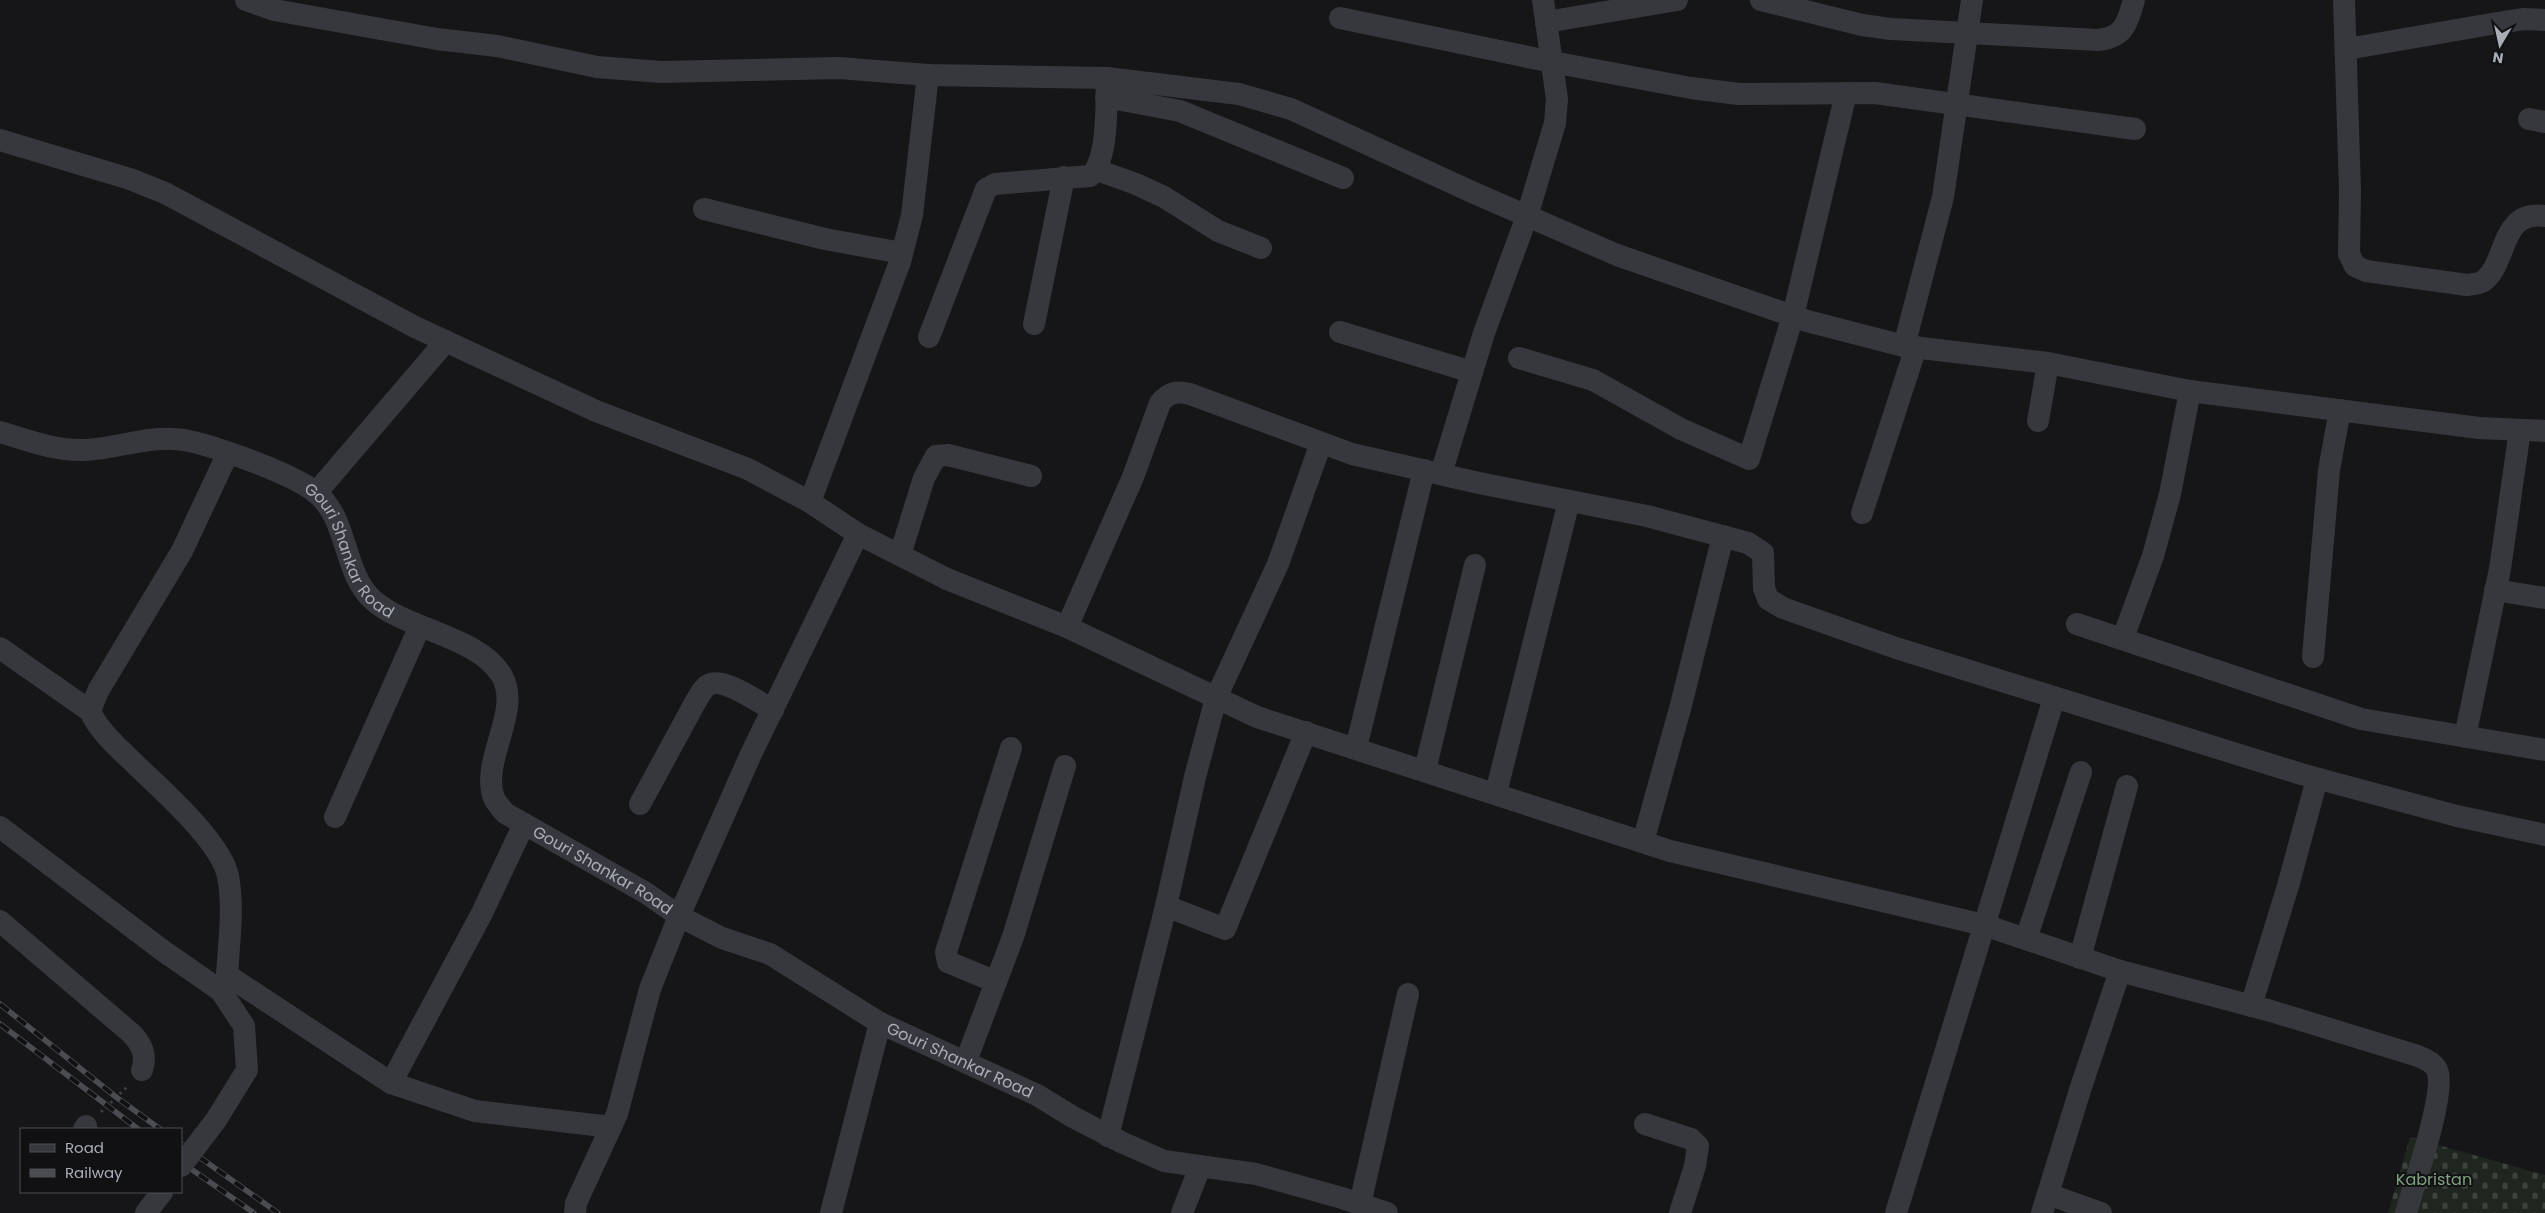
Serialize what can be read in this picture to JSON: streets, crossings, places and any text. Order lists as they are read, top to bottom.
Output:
{
  "streets": {
    "street": ["Gouri Shankar Road"]
  },
  "parks": ["Kabristan"],
  "legend": ["Road", "Railway"],
  "north": "bottom"
}
